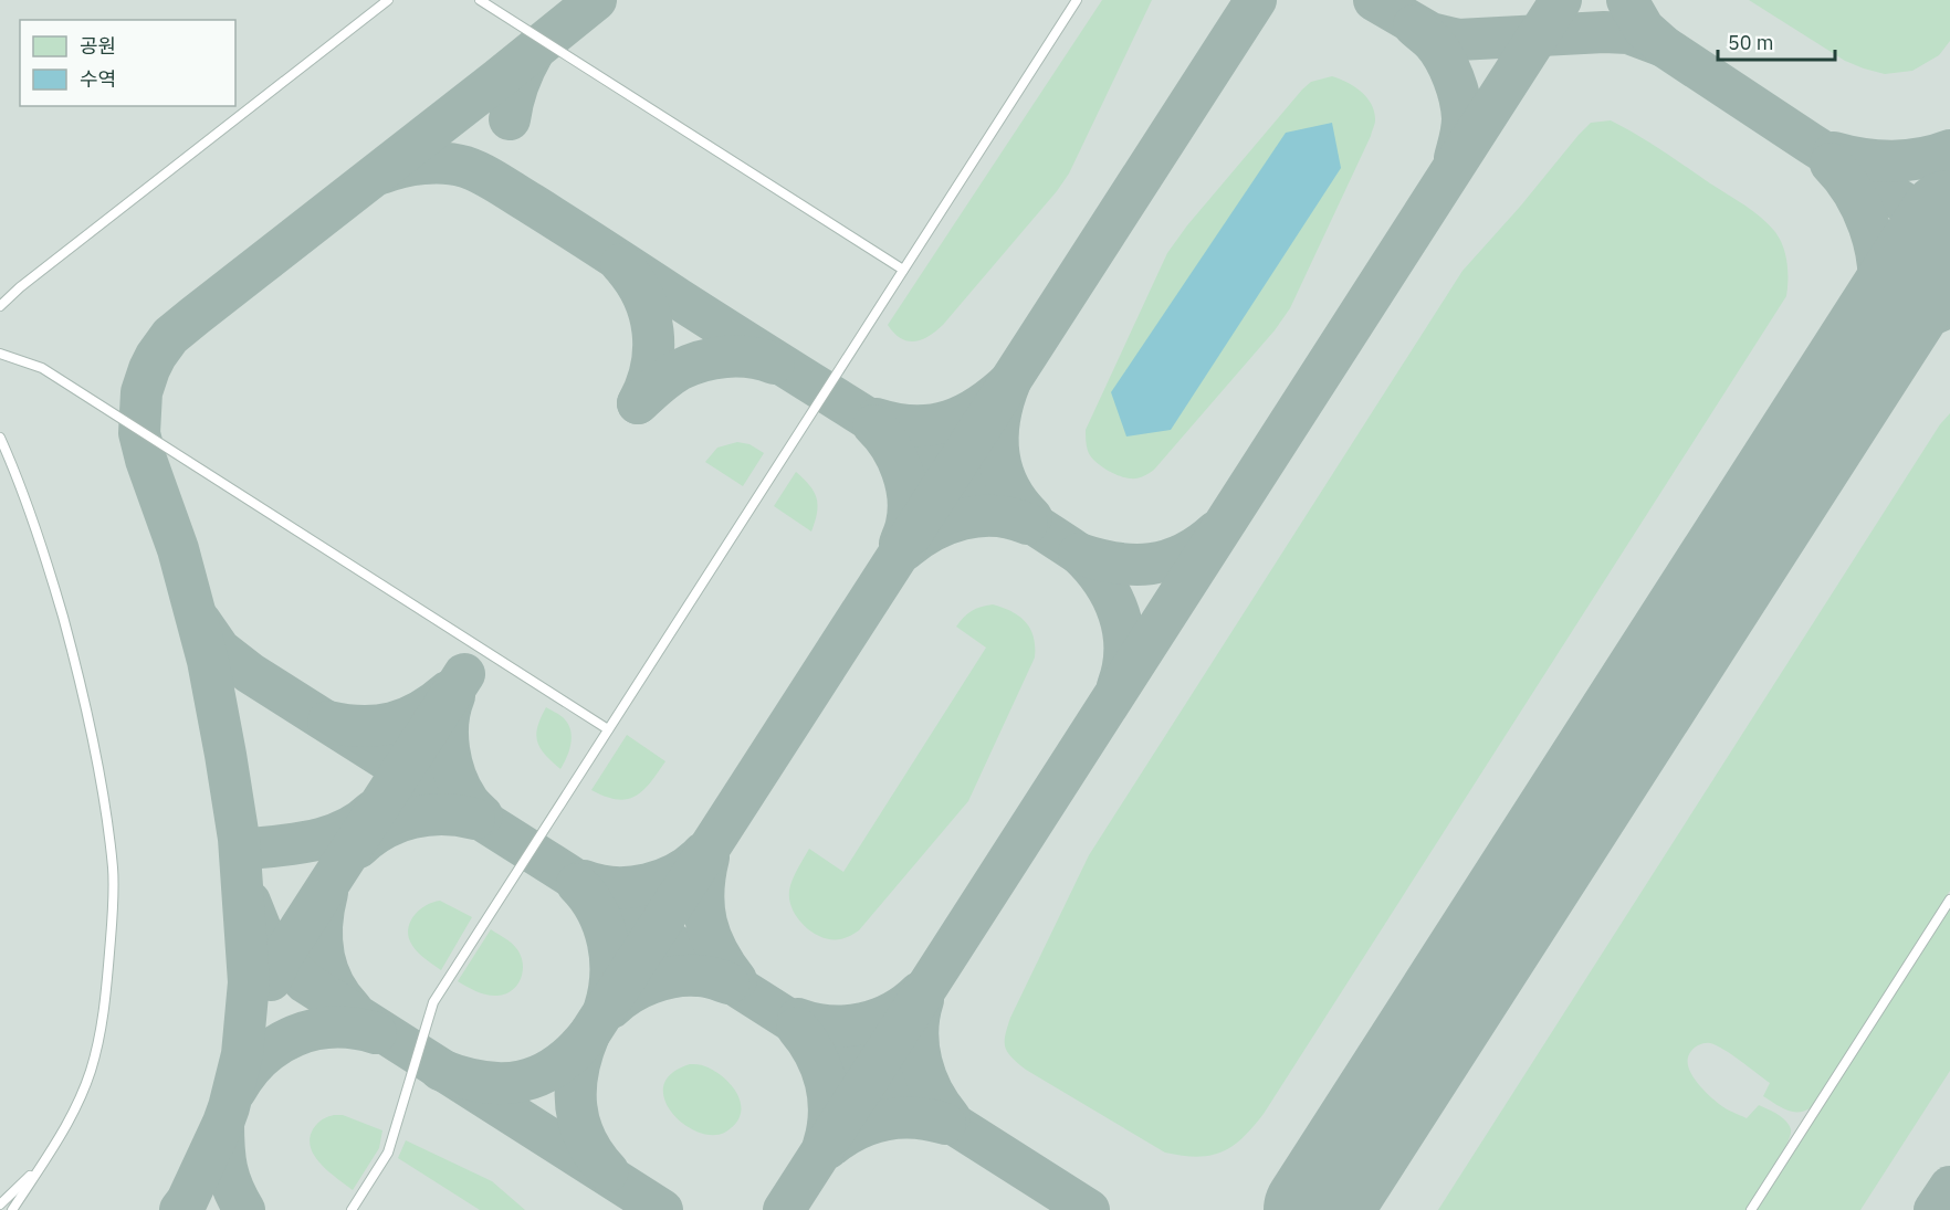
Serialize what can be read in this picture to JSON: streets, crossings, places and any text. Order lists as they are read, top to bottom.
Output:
{
  "legend": ["공원", "수역"],
  "scale_bar": "50 m"
}
